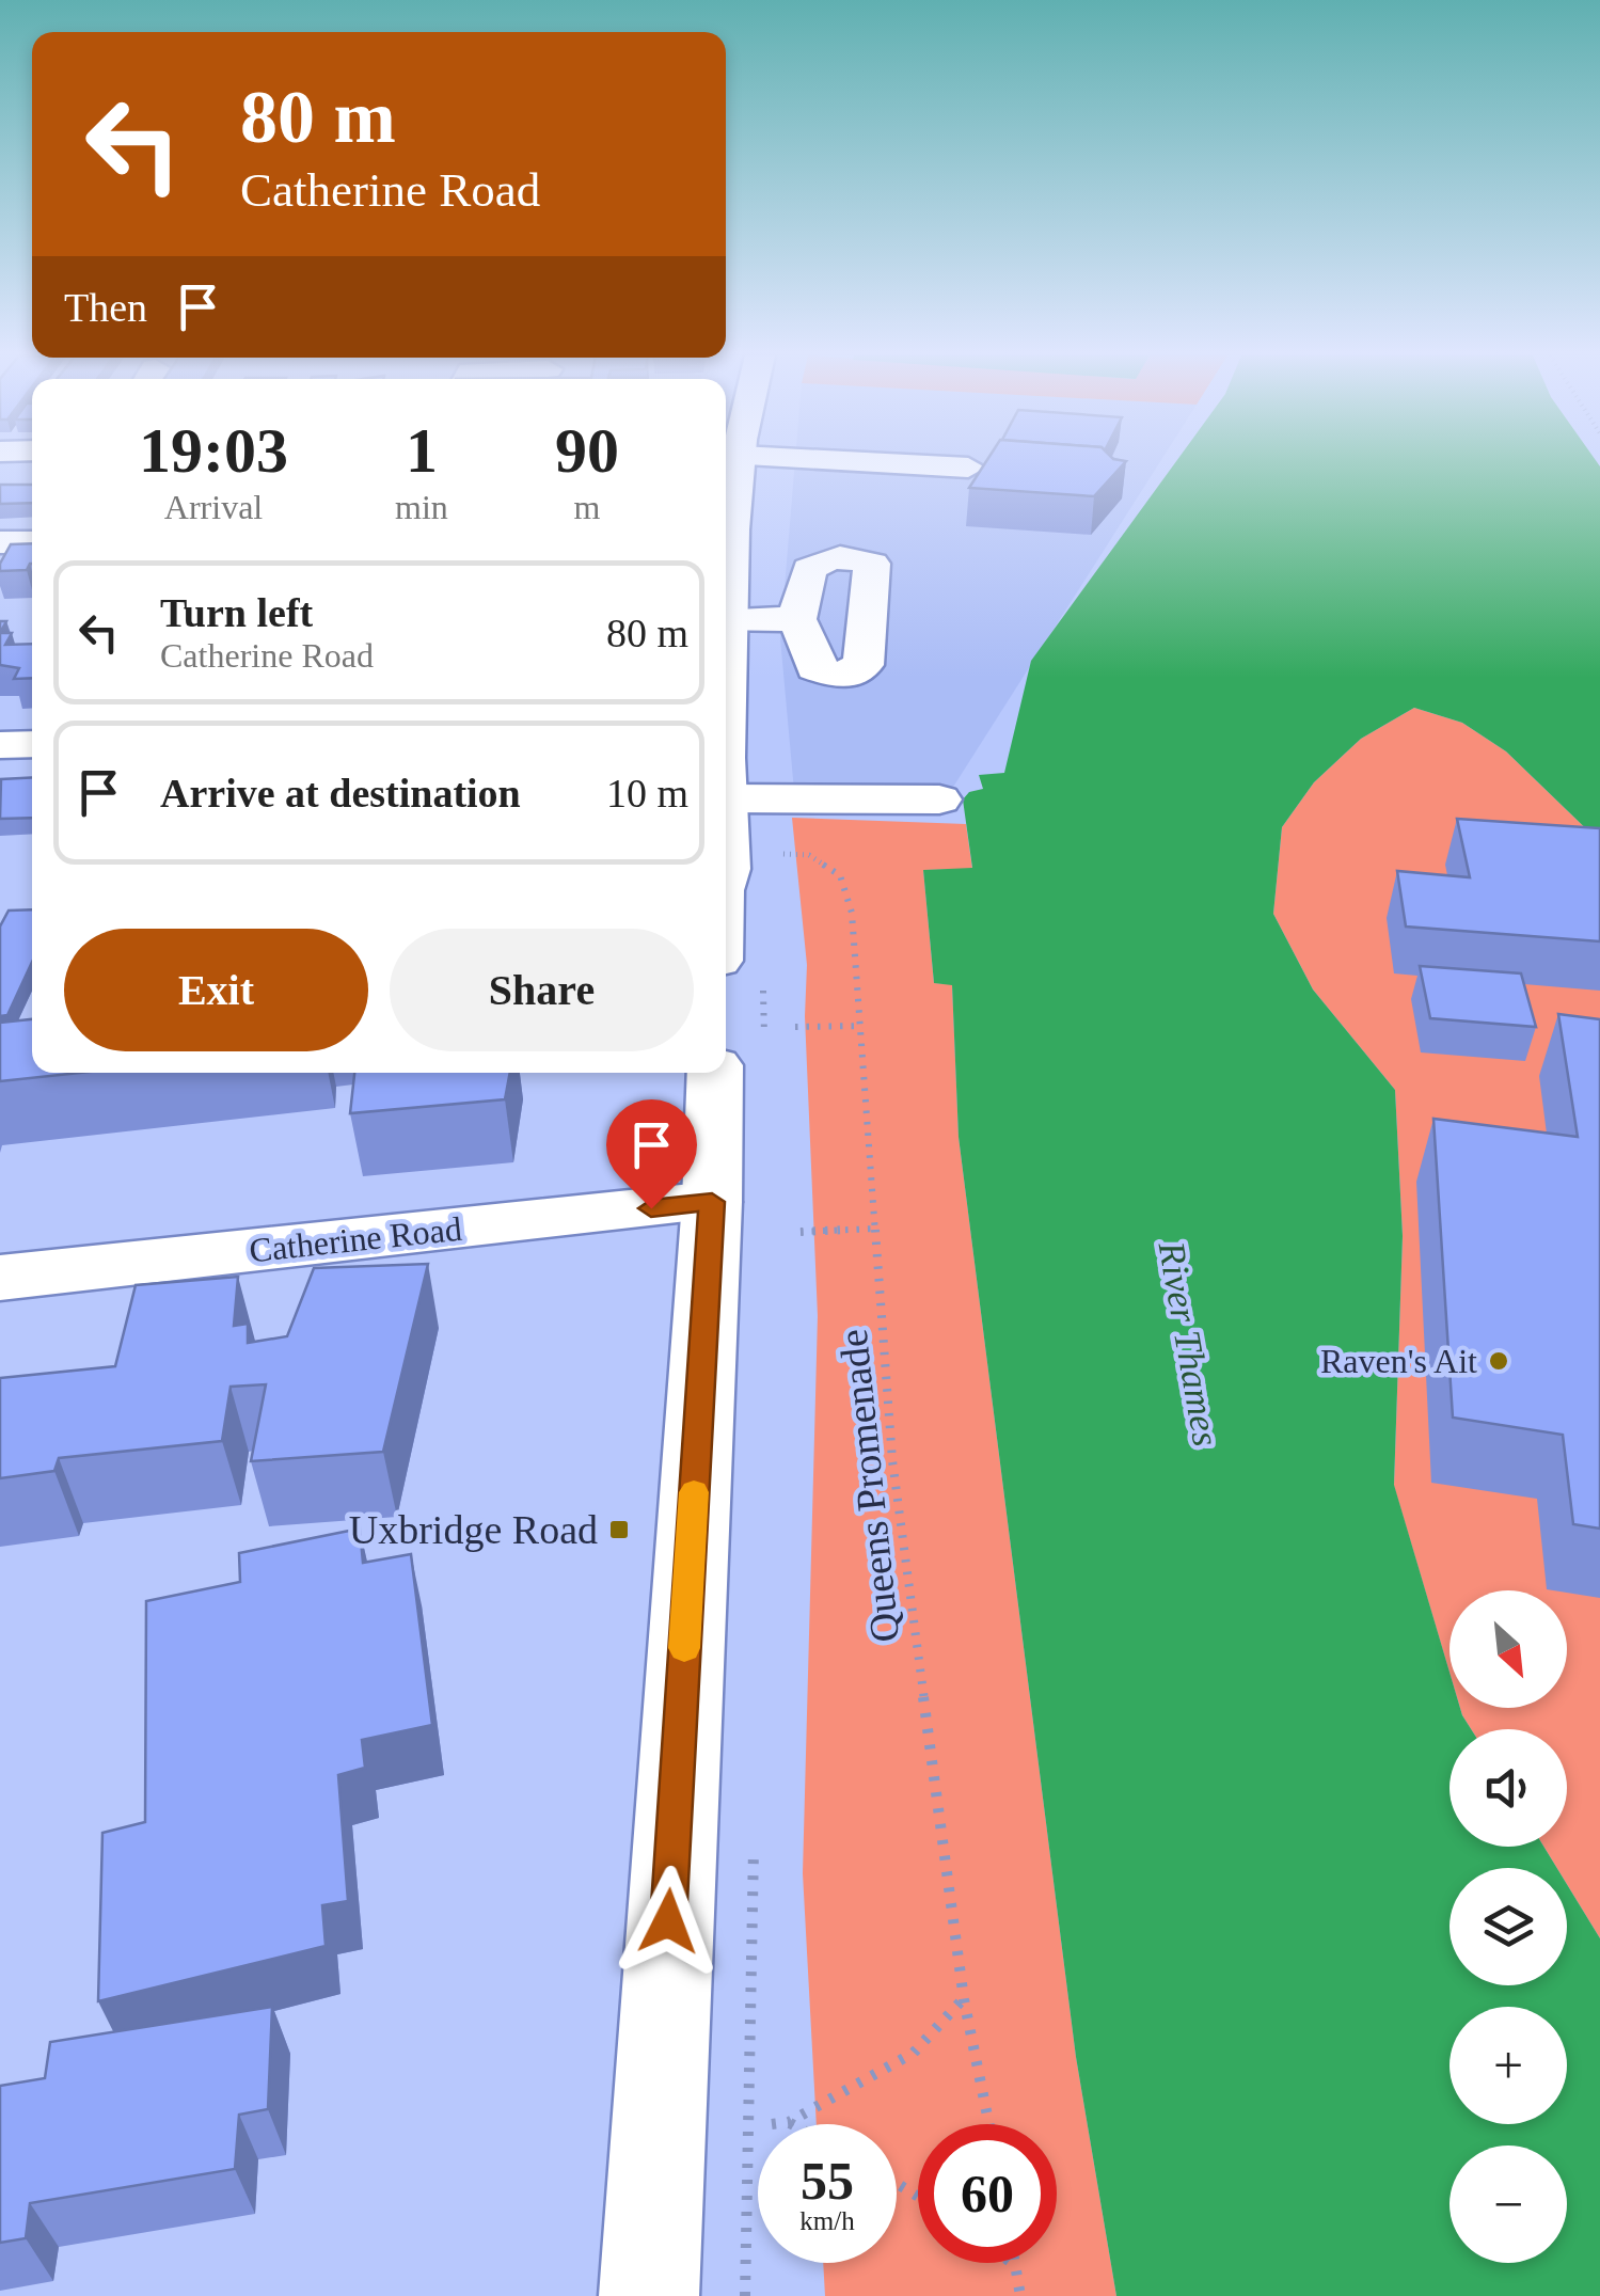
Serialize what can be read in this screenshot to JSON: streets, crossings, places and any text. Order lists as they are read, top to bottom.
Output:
{
  "streets": {
    "main road": ["Catherine Road"],
    "path": ["Queens Promenade"]
  },
  "water": ["River Thames"],
  "places": {
    "other": ["Raven's Ait"],
    "transit": ["Uxbridge Road"]
  },
  "north": "bottom right",
  "page": {
    "turn": ["80 m", "Catherine Road"],
    "then": "Then",
    "eta": [
      "19:03",
      "Arrival",
      "1",
      "min",
      "90",
      "m"
    ],
    "list": [
      {
        "name": "Turn left",
        "note": "Catherine Road",
        "value": "80 m"
      },
      {
        "name": "Arrive at destination",
        "value": "10 m"
      }
    ],
    "buttons": ["Exit", "Share"],
    "map_buttons": ["+", "−"],
    "speed": "55 km/h",
    "limit": "60"
  }
}
